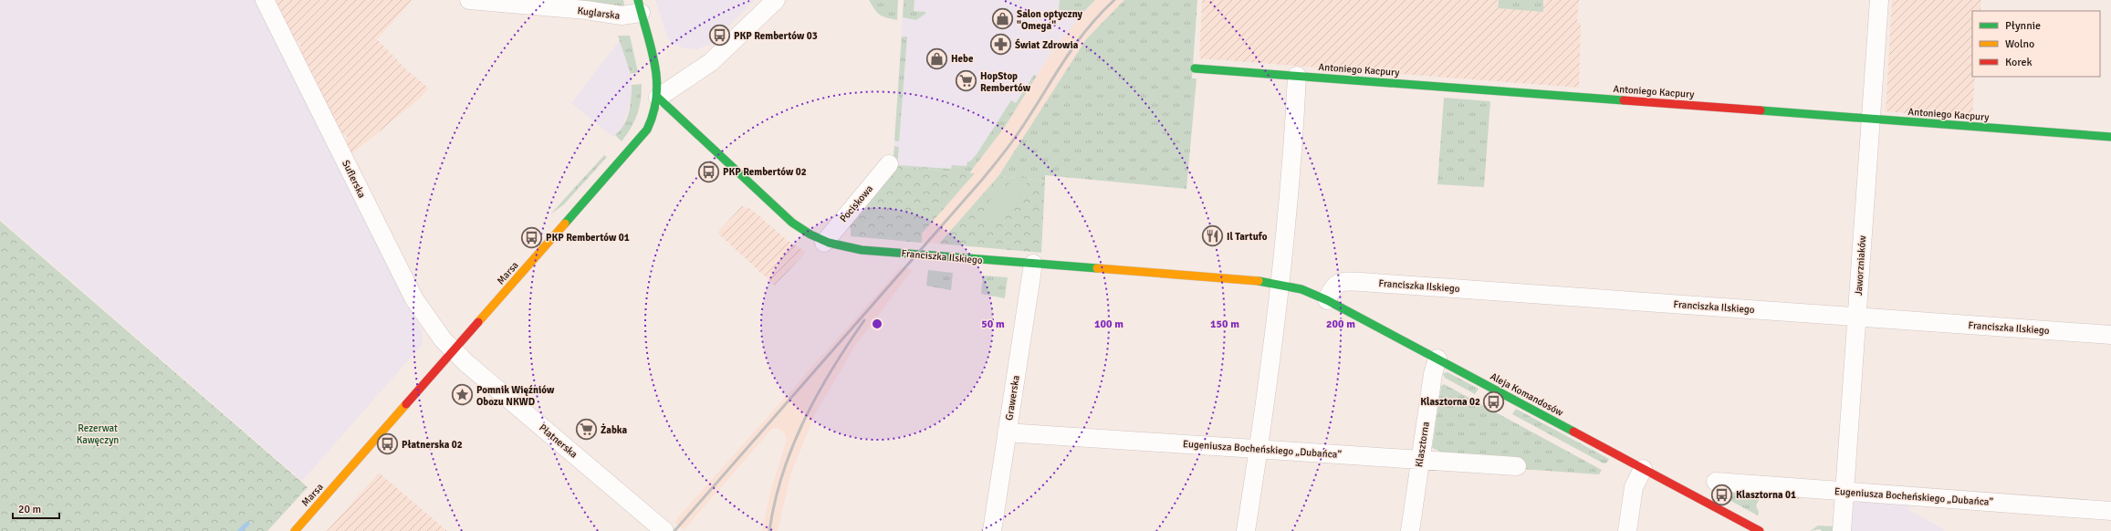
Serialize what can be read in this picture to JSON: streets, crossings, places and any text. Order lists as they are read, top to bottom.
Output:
{
  "streets": {
    "street": [
      "Kuglarska",
      "Antoniego Kacpury",
      "Suflerska",
      "Pociskowa",
      "Franciszka Ilskiego",
      "Jaworzniaków",
      "Marsa",
      "Aleja Komandosów",
      "Grawerska",
      "Płatnerska",
      "Klasztorna",
      "Eugeniusza Bocheńskiego „Dubańca”"
    ]
  },
  "crossings": [
    ["Kuglarska", "Marsa"],
    ["Antoniego Kacpury", "Jaworzniaków"],
    ["Suflerska", "Marsa"],
    ["Suflerska", "Płatnerska"],
    ["Pociskowa", "Franciszka Ilskiego"],
    ["Franciszka Ilskiego", "Jaworzniaków"],
    ["Franciszka Ilskiego", "Marsa"],
    ["Franciszka Ilskiego", "Aleja Komandosów"],
    ["Franciszka Ilskiego", "Grawerska"],
    ["Jaworzniaków", "Eugeniusza Bocheńskiego „Dubańca”"],
    ["Marsa", "Płatnerska"],
    ["Aleja Komandosów", "Klasztorna"],
    ["Grawerska", "Eugeniusza Bocheńskiego „Dubańca”"],
    ["Klasztorna", "Eugeniusza Bocheńskiego „Dubańca”"]
  ],
  "parks": ["Rezerwat Kawęczyn"],
  "places": {
    "shop": ["Salon optyczny \"Omega\"", "Hebe"],
    "bus stop": [
      "PKP Rembertów 03",
      "PKP Rembertów 02",
      "PKP Rembertów 01",
      "Klasztorna 02",
      "Płatnerska 02",
      "Klasztorna 01"
    ],
    "pharmacy": ["Świat Zdrowia"],
    "supermarket": ["HopStop Rembertów", "Żabka"],
    "restaurant": ["Il Tartufo"],
    "place": ["Pomnik Więźniów Obozu NKWD"]
  },
  "legend": ["Płynnie", "Wolno", "Korek"],
  "scale_bar": "20 m",
  "rings": [
    "50 m",
    "100 m",
    "150 m",
    "200 m"
  ]
}
